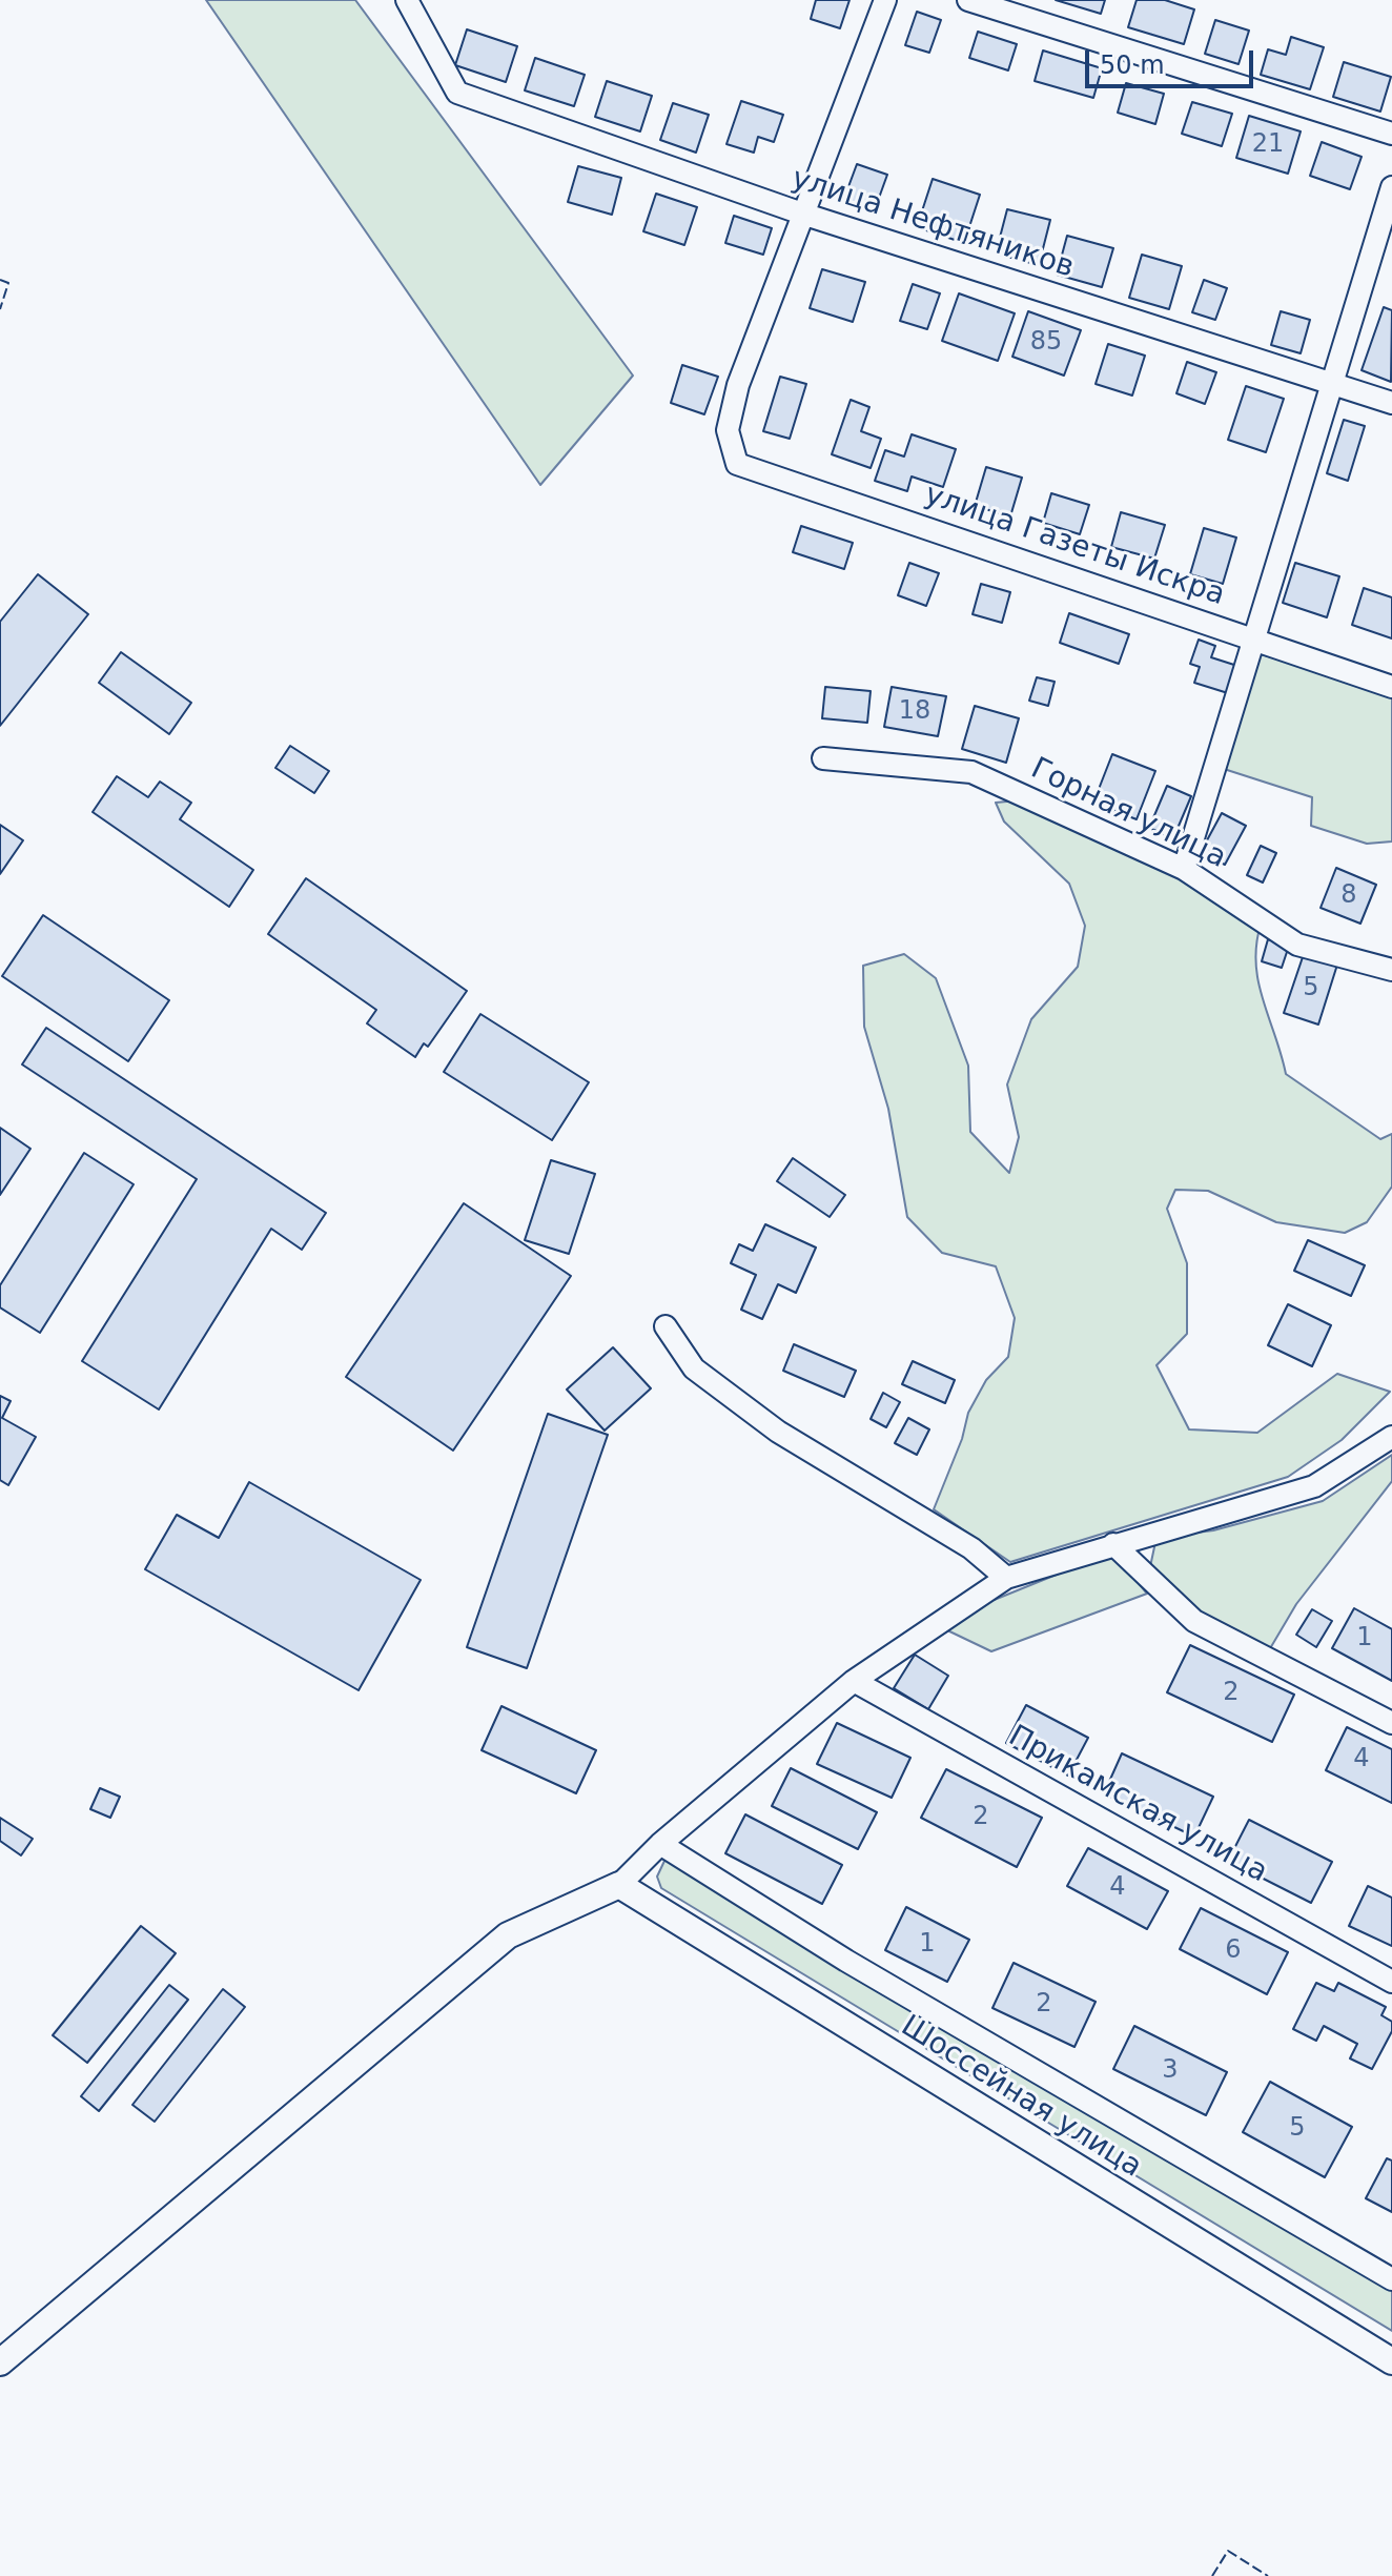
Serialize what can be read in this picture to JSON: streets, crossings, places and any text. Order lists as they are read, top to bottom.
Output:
{
  "streets": {
    "street": [
      "улица Нефтяников",
      "улица Газеты Искра",
      "Горная улица",
      "Прикамская улица",
      "Шоссейная улица"
    ]
  },
  "crossings": [
    ["улица Нефтяников", "улица Газеты Искра"]
  ],
  "house_numbers": [
    "21",
    "85",
    "18",
    "8",
    "5",
    "1",
    "2",
    "4",
    "2",
    "4",
    "1",
    "6",
    "2",
    "3",
    "5"
  ],
  "scale_bar": "50 m"
}
